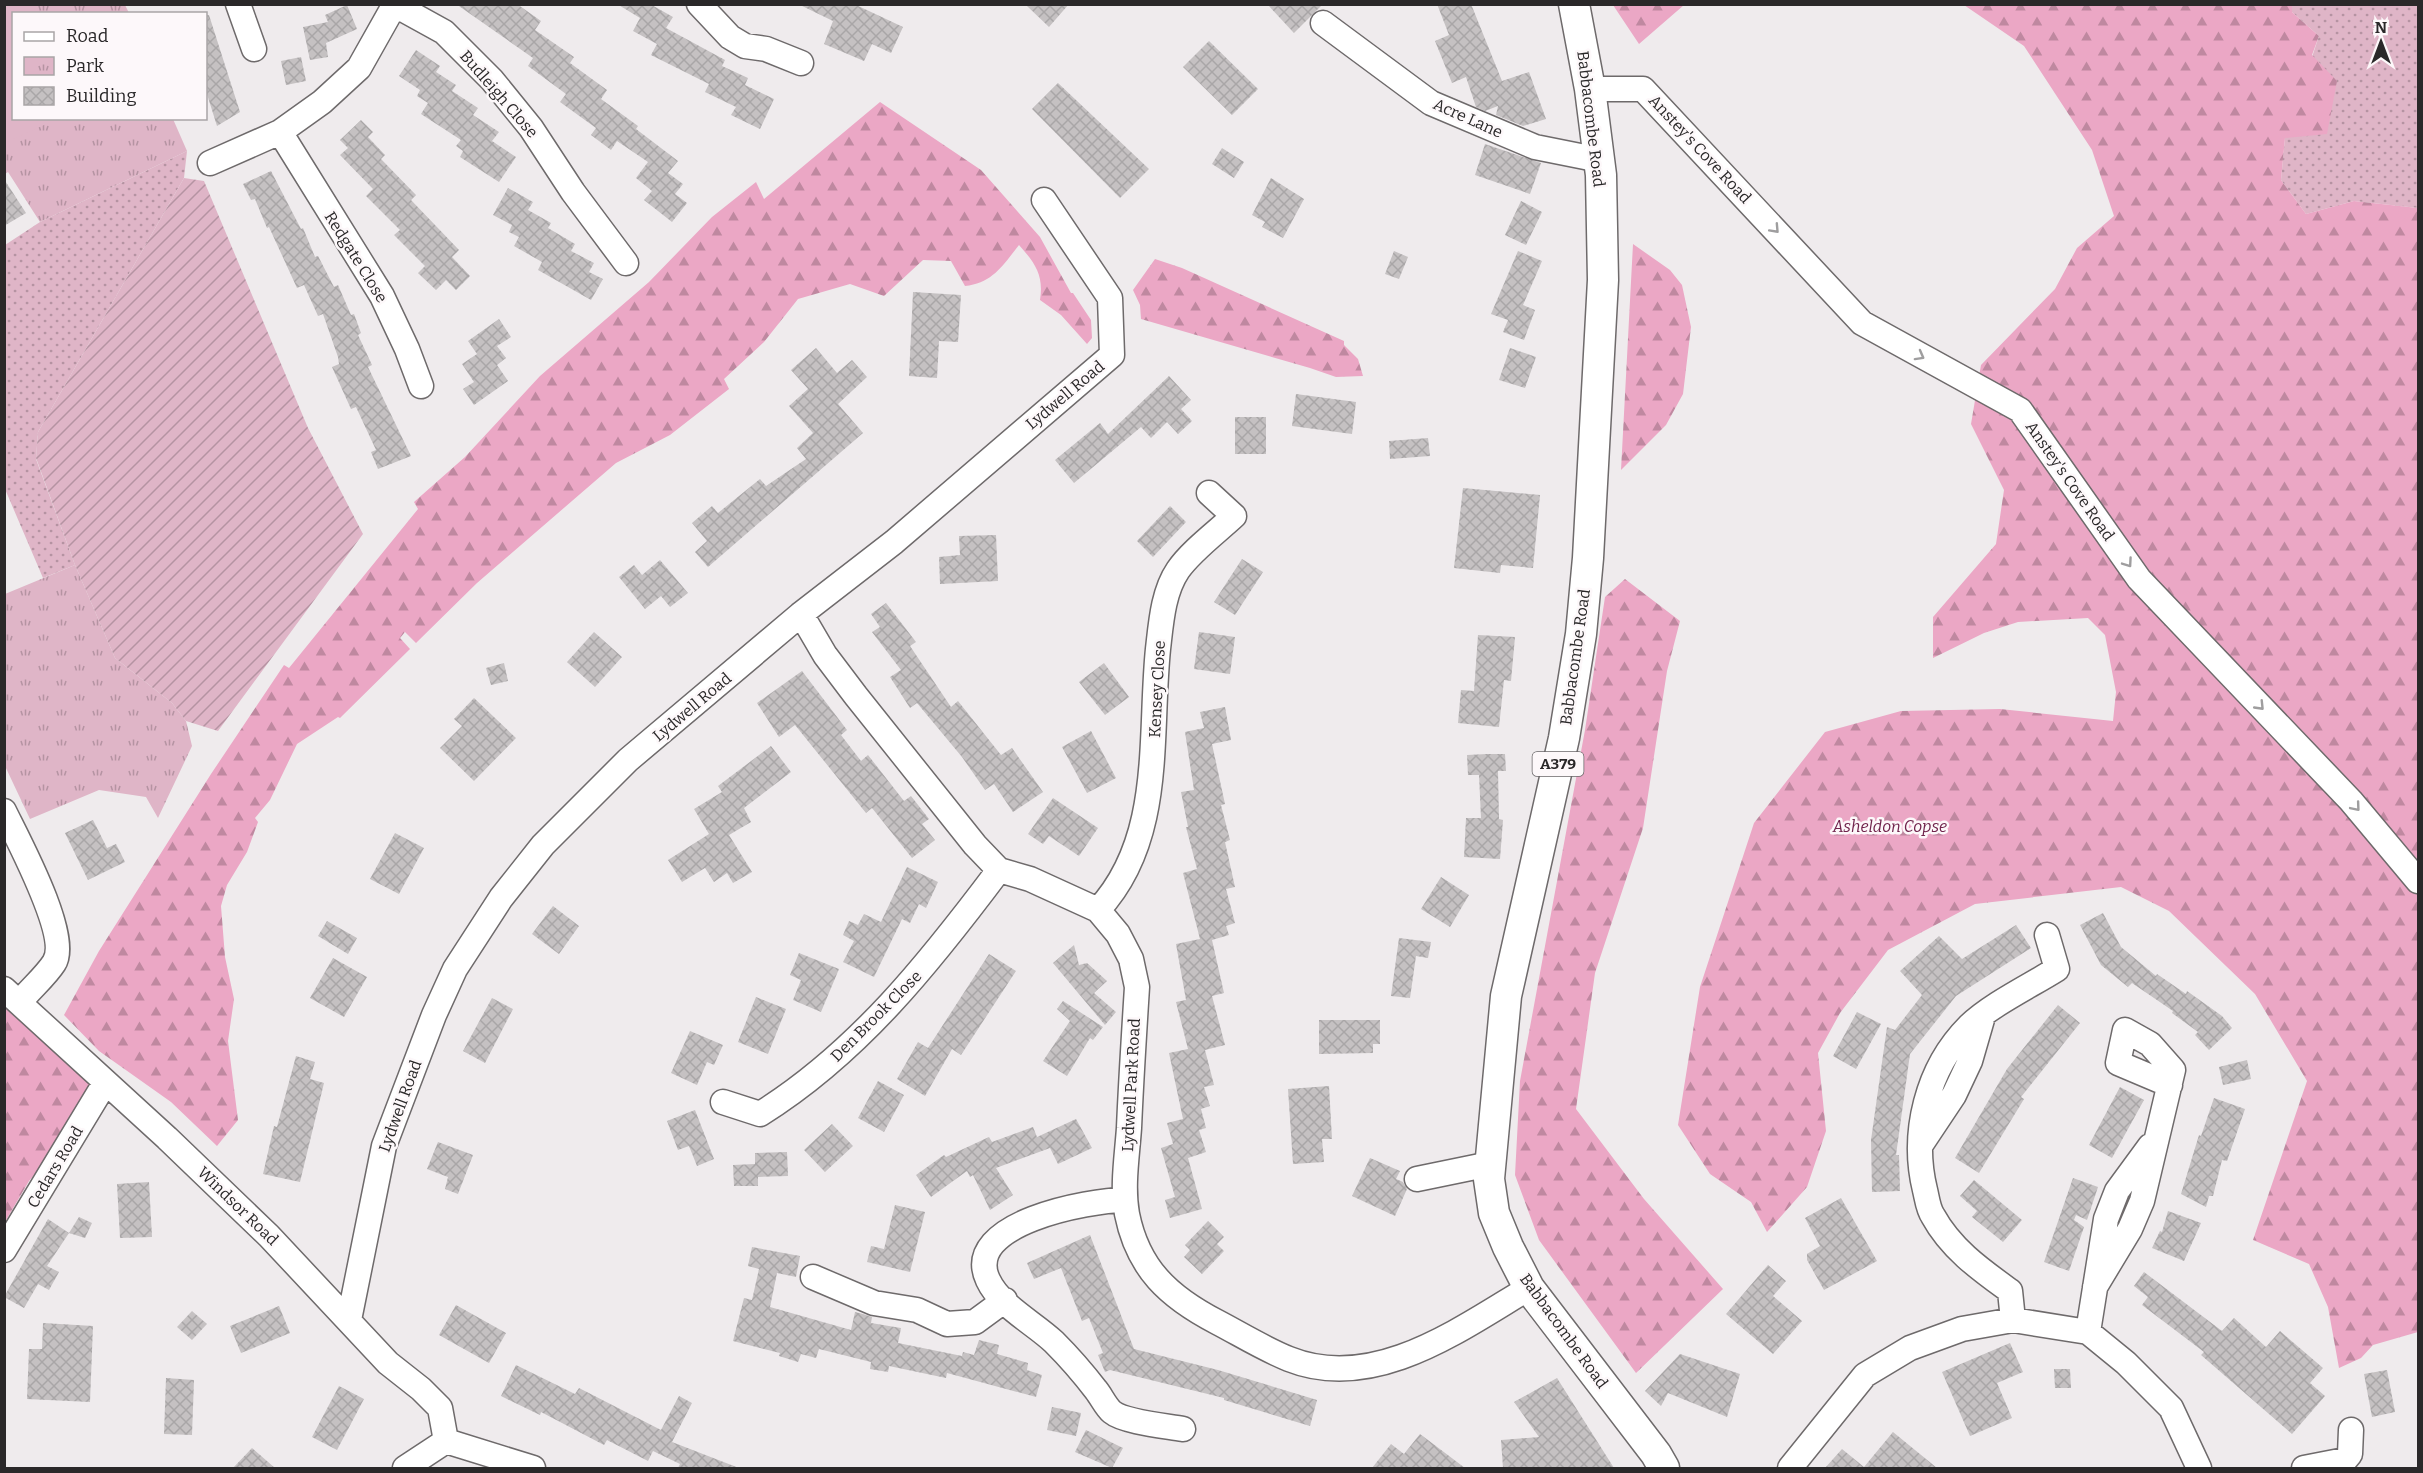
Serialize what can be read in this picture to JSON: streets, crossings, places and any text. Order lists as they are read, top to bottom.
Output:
{
  "streets": {
    "main road": ["Babbacombe Road", "A379"],
    "street": [
      "Budleigh Close",
      "Acre Lane",
      "Anstey's Cove Road",
      "Redgate Close",
      "Lydwell Road",
      "Kensey Close",
      "Den Brook Close",
      "Lydwell Park Road",
      "Cedars Road",
      "Windsor Road"
    ]
  },
  "crossings": [
    ["Acre Lane", "Babbacombe Road"],
    ["Babbacombe Road", "Anstey's Cove Road"],
    ["Babbacombe Road", "Lydwell Park Road"],
    ["Lydwell Road", "Lydwell Park Road"],
    ["Lydwell Road", "Windsor Road"],
    ["Kensey Close", "Lydwell Park Road"],
    ["Den Brook Close", "Lydwell Park Road"],
    ["Cedars Road", "Windsor Road"]
  ],
  "one_way": ["Anstey's Cove Road"],
  "parks": ["Asheldon Copse"],
  "legend": ["Road", "Park", "Building"],
  "north": "top"
}
